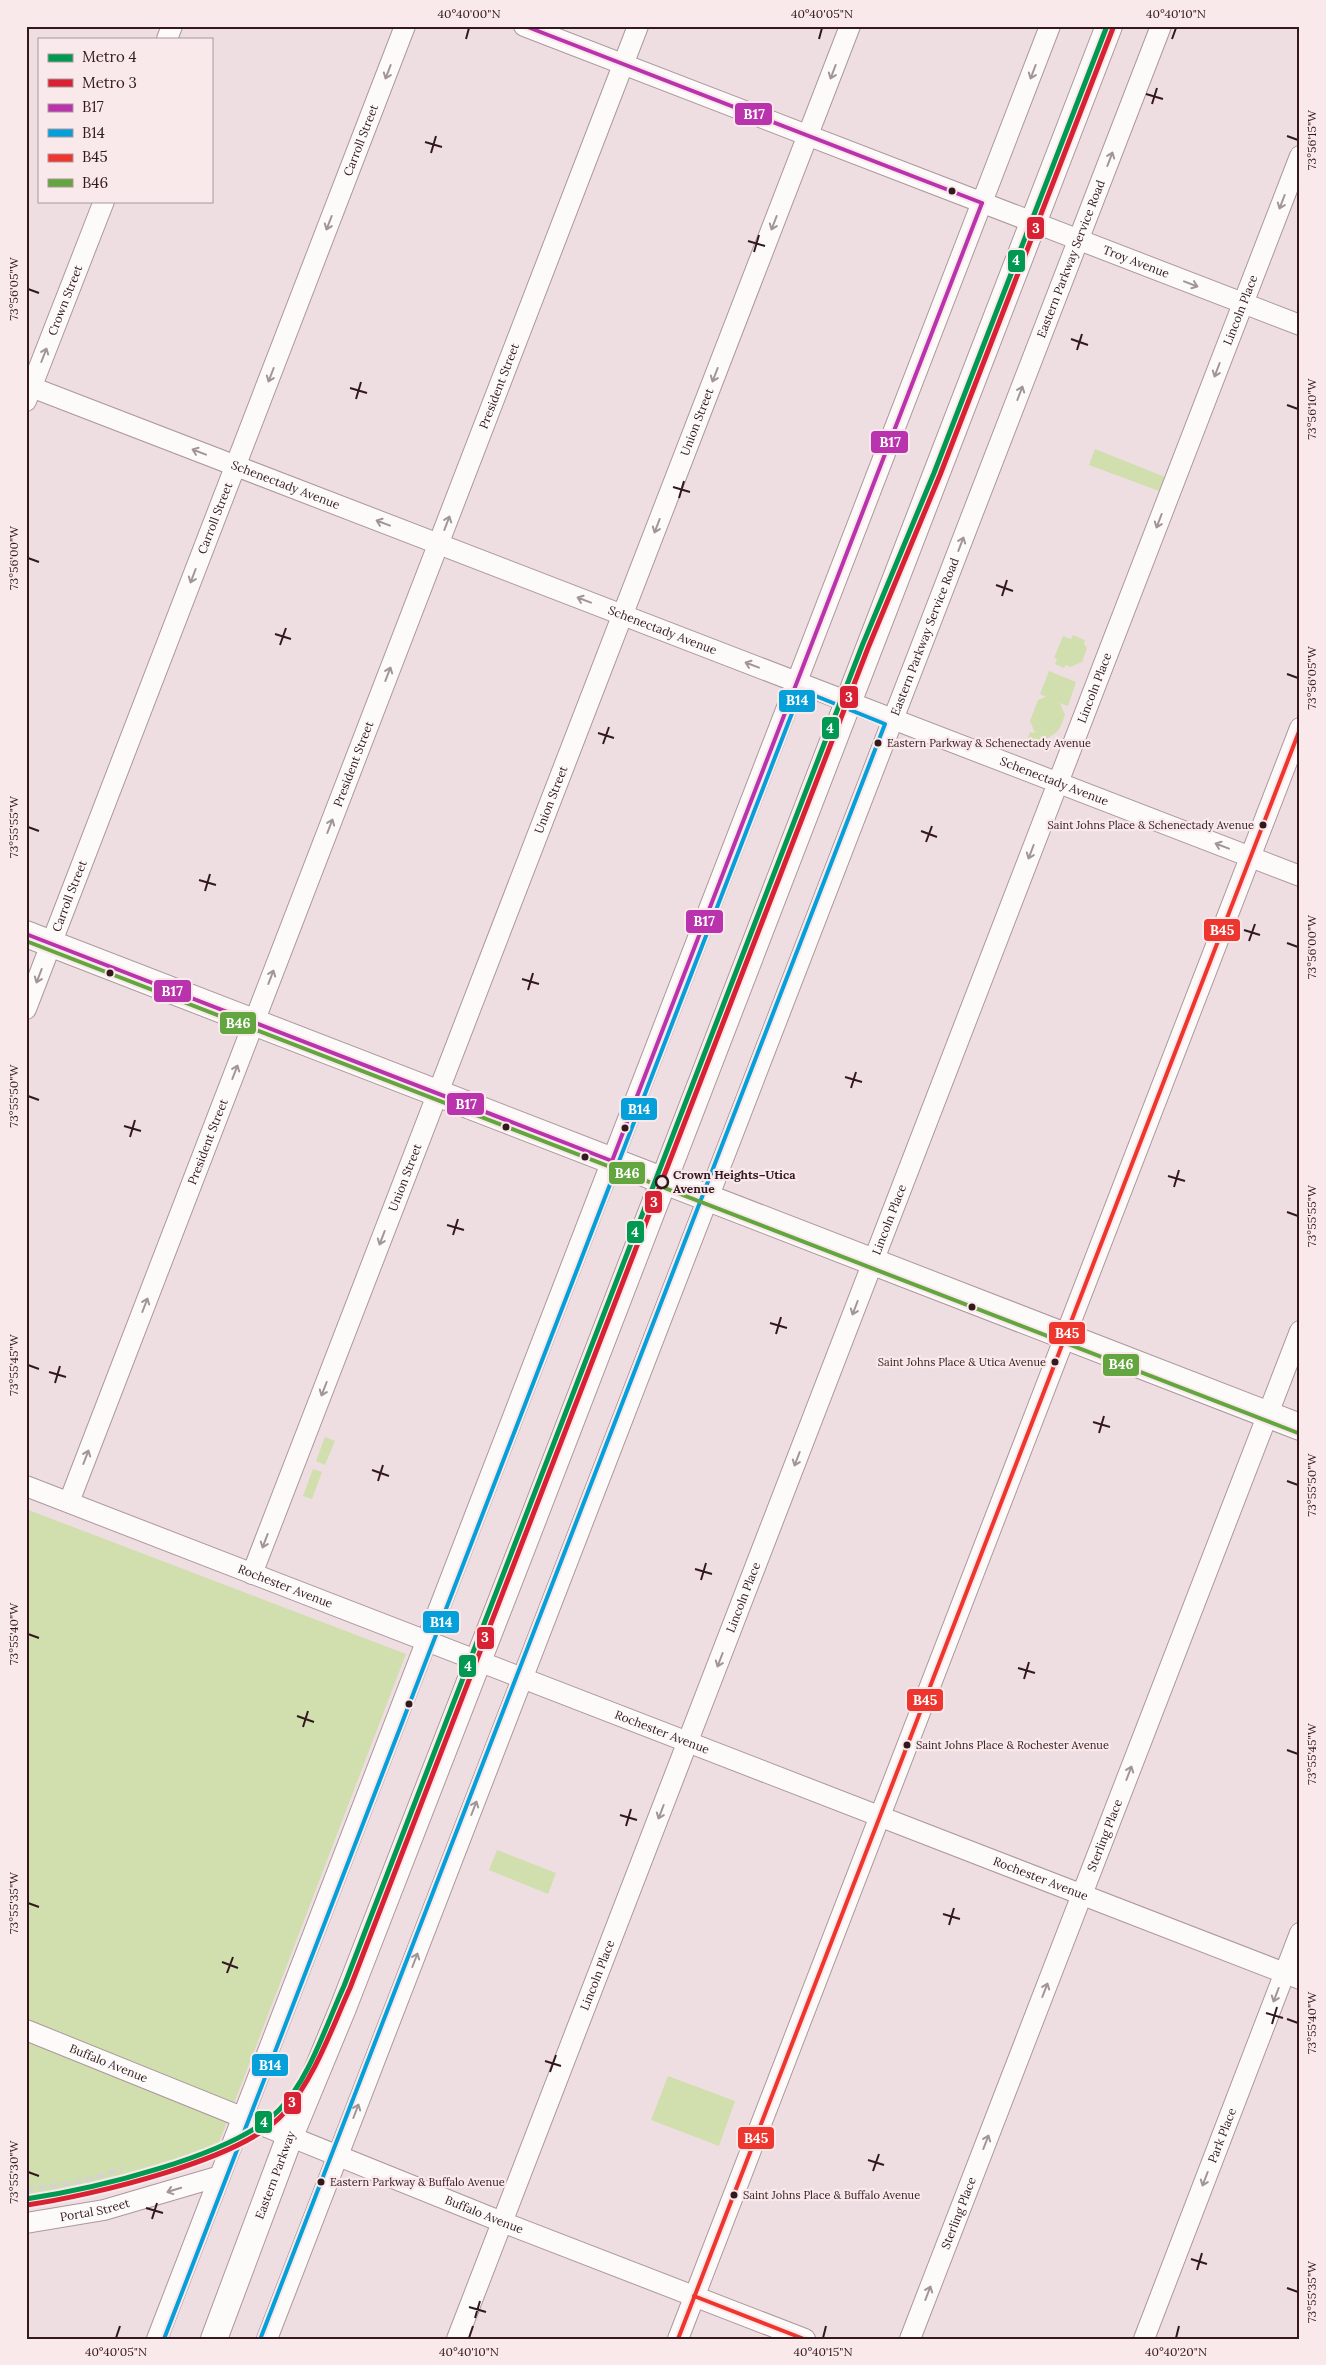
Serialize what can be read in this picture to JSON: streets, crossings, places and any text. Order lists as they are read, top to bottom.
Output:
{
  "streets": {
    "main road": ["Eastern Parkway"],
    "street": [
      "Carroll Street",
      "Eastern Parkway Service Road",
      "Troy Avenue",
      "Crown Street",
      "Lincoln Place",
      "President Street",
      "Union Street",
      "Schenectady Avenue",
      "Rochester Avenue",
      "Sterling Place",
      "Buffalo Avenue",
      "Park Place",
      "Portal Street"
    ]
  },
  "crossings": [
    ["Carroll Street", "Schenectady Avenue"],
    ["Eastern Parkway Service Road", "Troy Avenue"],
    ["Eastern Parkway Service Road", "Schenectady Avenue"],
    ["Eastern Parkway Service Road", "Rochester Avenue"],
    ["Eastern Parkway Service Road", "Buffalo Avenue"],
    ["Troy Avenue", "Lincoln Place"],
    ["Troy Avenue", "President Street"],
    ["Troy Avenue", "Union Street"],
    ["Troy Avenue", "Eastern Parkway"],
    ["Crown Street", "Schenectady Avenue"],
    ["Lincoln Place", "Schenectady Avenue"],
    ["Lincoln Place", "Rochester Avenue"],
    ["Lincoln Place", "Buffalo Avenue"],
    ["President Street", "Schenectady Avenue"],
    ["President Street", "Rochester Avenue"],
    ["Union Street", "Schenectady Avenue"],
    ["Union Street", "Rochester Avenue"],
    ["Schenectady Avenue", "Eastern Parkway"],
    ["Rochester Avenue", "Sterling Place"],
    ["Rochester Avenue", "Park Place"],
    ["Rochester Avenue", "Eastern Parkway"],
    ["Buffalo Avenue", "Eastern Parkway"]
  ],
  "one_way": [
    "Carroll Street",
    "Crown Street",
    "Lincoln Place",
    "President Street",
    "Union Street",
    "Schenectady Avenue",
    "Sterling Place",
    "Park Place",
    "Portal Street"
  ],
  "places": [
    "Eastern Parkway & Schenectady Avenue",
    "Saint Johns Place & Schenectady Avenue",
    "Crown Heights–Utica Avenue",
    "Saint Johns Place & Utica Avenue",
    "Saint Johns Place & Rochester Avenue",
    "Eastern Parkway & Buffalo Avenue",
    "Saint Johns Place & Buffalo Avenue"
  ],
  "lines": [
    "metro line 4",
    "transit line B17",
    "metro line 3",
    "transit line B14",
    "transit line B45",
    "transit line B46"
  ],
  "legend": [
    "Metro 4",
    "Metro 3",
    "B17",
    "B14",
    "B45",
    "B46"
  ],
  "coordinates": [
    "40°40'00\"N",
    "40°40'05\"N",
    "40°40'10\"N",
    "73°56'15\"W",
    "73°56'05\"W",
    "73°56'10\"W",
    "73°56'00\"W",
    "73°55'55\"W",
    "73°55'50\"W",
    "73°55'45\"W",
    "73°55'40\"W",
    "73°55'35\"W",
    "73°55'30\"W",
    "40°40'15\"N",
    "40°40'20\"N"
  ]
}
